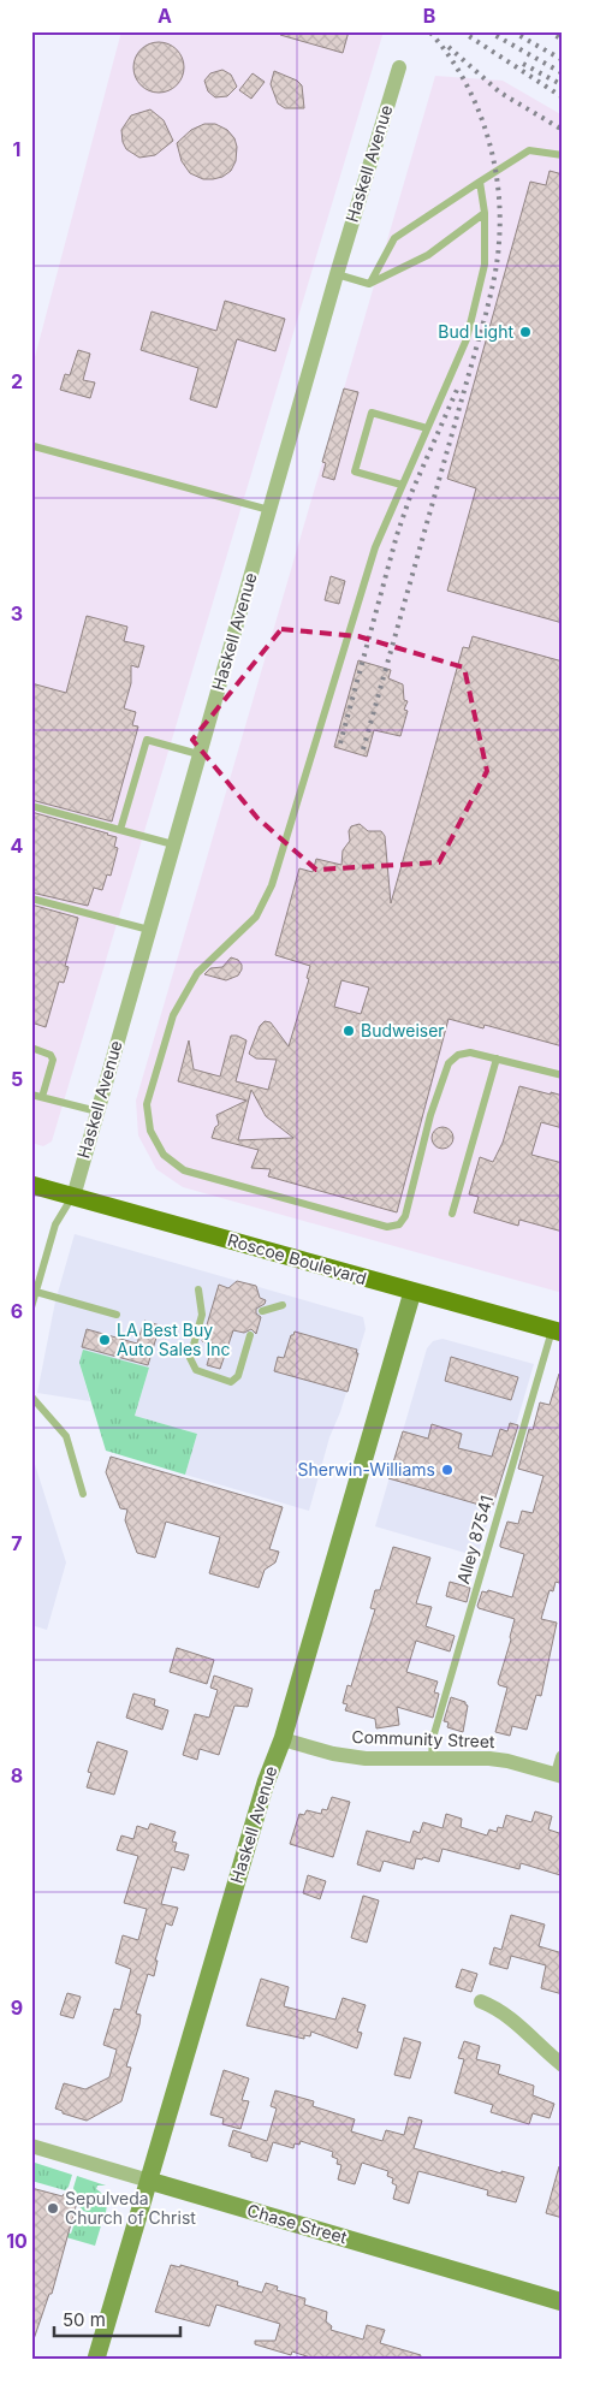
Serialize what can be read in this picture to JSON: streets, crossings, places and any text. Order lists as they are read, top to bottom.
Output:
{
  "streets": {
    "main road": ["Haskell Avenue", "Roscoe Boulevard", "Chase Street"],
    "street": ["Community Street"],
    "lane": ["Alley 87541"]
  },
  "crossings": [
    ["Haskell Avenue", "Roscoe Boulevard"],
    ["Haskell Avenue", "Community Street"],
    ["Haskell Avenue", "Chase Street"],
    ["Roscoe Boulevard", "Alley 87541"],
    ["Alley 87541", "Community Street"]
  ],
  "places": [
    "Bud Light",
    "Budweiser",
    "LA Best Buy Auto Sales Inc",
    "Sherwin-Williams",
    "Sepulveda Church of Christ"
  ],
  "scale_bar": "50 m",
  "grid": {
    "columns": ["A", "B"],
    "rows": [
      "1",
      "2",
      "3",
      "4",
      "5",
      "6",
      "7",
      "8",
      "9",
      "10"
    ]
  }
}
